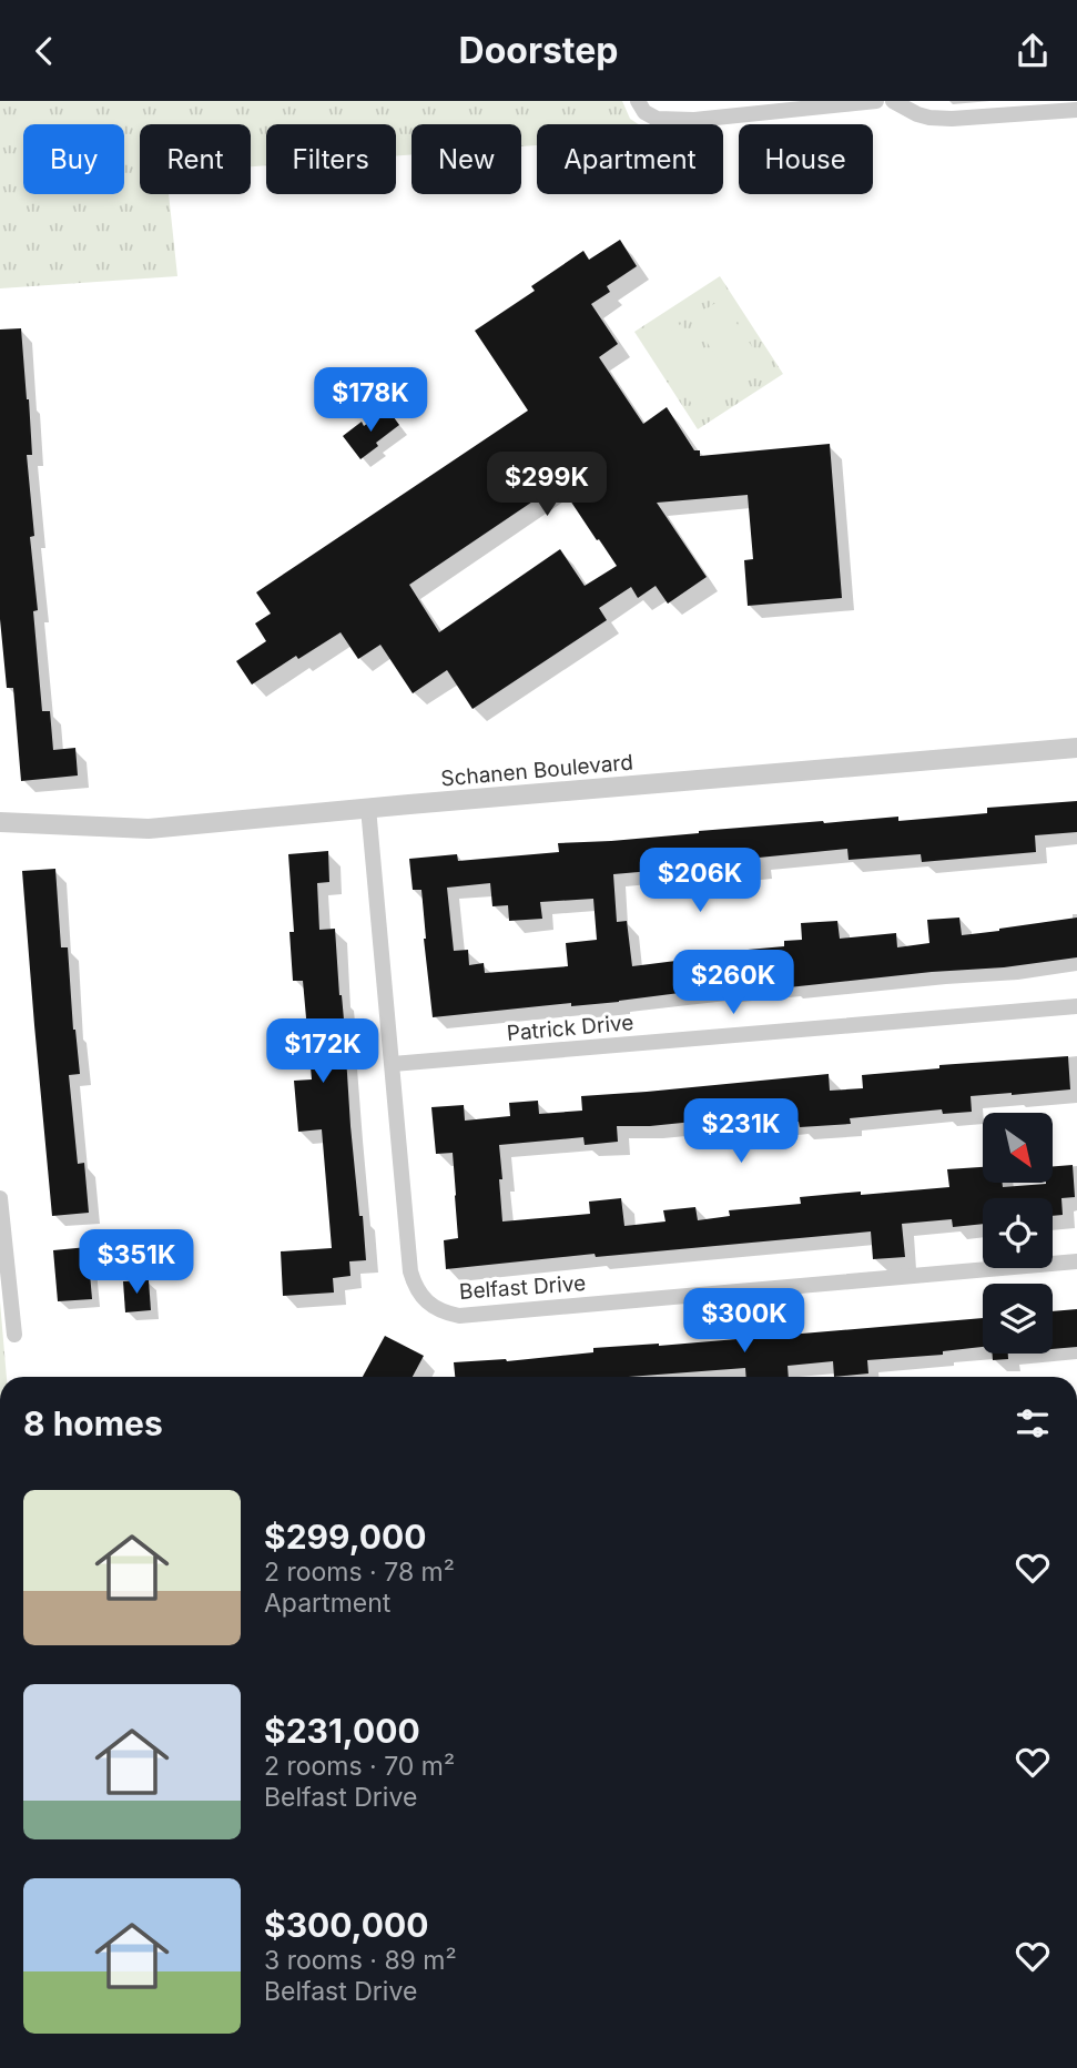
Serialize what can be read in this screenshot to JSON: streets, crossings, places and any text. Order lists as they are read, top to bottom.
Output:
{
  "streets": {
    "street": ["Schanen Boulevard", "Patrick Drive", "Belfast Drive"]
  },
  "crossings": [
    ["Schanen Boulevard", "Belfast Drive"],
    ["Patrick Drive", "Belfast Drive"]
  ],
  "north": "bottom right",
  "page": {
    "header": "Doorstep",
    "chip": [
      "Buy",
      "Rent",
      "Filters",
      "New",
      "Apartment",
      "House"
    ],
    "price": [
      "$178K",
      "$299K",
      "$206K",
      "$260K",
      "$172K",
      "$231K",
      "$351K",
      "$300K"
    ],
    "heading": "8 homes",
    "list": [
      {
        "name": "$299,000",
        "note": "2 rooms · 78 m² · Apartment"
      },
      {
        "name": "$231,000",
        "note": "2 rooms · 70 m² · Belfast Drive"
      },
      {
        "name": "$300,000",
        "note": "3 rooms · 89 m² · Belfast Drive"
      }
    ]
  }
}
